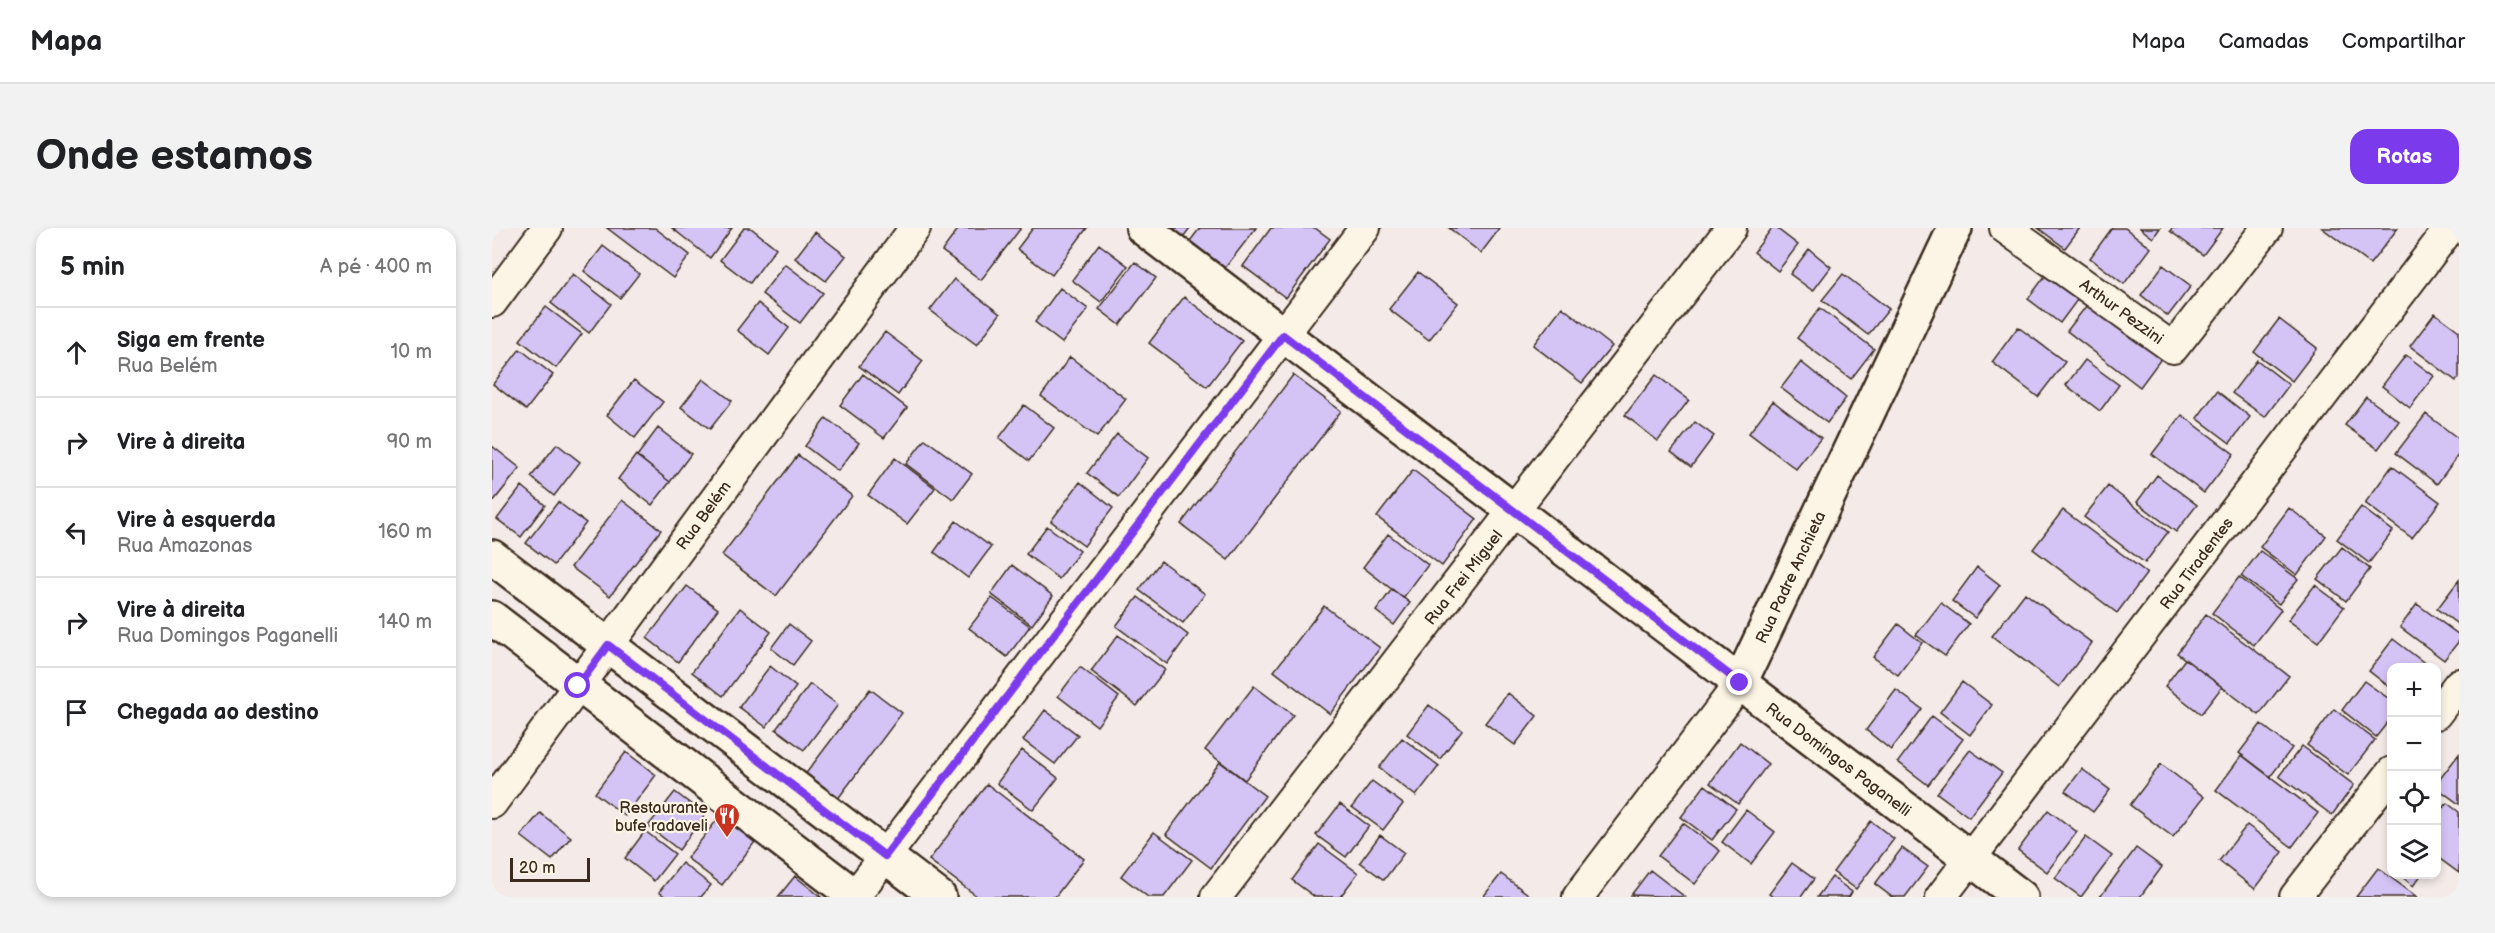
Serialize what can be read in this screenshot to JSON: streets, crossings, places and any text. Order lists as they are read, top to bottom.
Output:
{
  "streets": {
    "street": [
      "Arthur Pezzini",
      "Rua Belém",
      "Rua Tiradentes",
      "Rua Frei Miguel",
      "Rua Padre Anchieta",
      "Rua Domingos Paganelli"
    ]
  },
  "crossings": [
    ["Rua Tiradentes", "Rua Domingos Paganelli"],
    ["Rua Frei Miguel", "Rua Domingos Paganelli"],
    ["Rua Padre Anchieta", "Rua Domingos Paganelli"]
  ],
  "places": {
    "restaurant": ["Restaurante bufe radaveli"]
  },
  "scale_bar": "20 m",
  "page": {
    "header": "Mapa",
    "nav": ["Mapa", "Camadas", "Compartilhar"],
    "buttons": "Rotas",
    "title": "Onde estamos",
    "heading": ["5 min", "A pé · 400 m"],
    "list": [
      ["Siga em frente", "Rua Belém", "10 m"],
      ["Vire à direita", "90 m"],
      ["Vire à esquerda", "Rua Amazonas", "160 m"],
      ["Vire à direita", "Rua Domingos Paganelli", "140 m"],
      "Chegada ao destino"
    ],
    "map_buttons": ["+", "−"],
    "scale": "20 m"
  }
}
